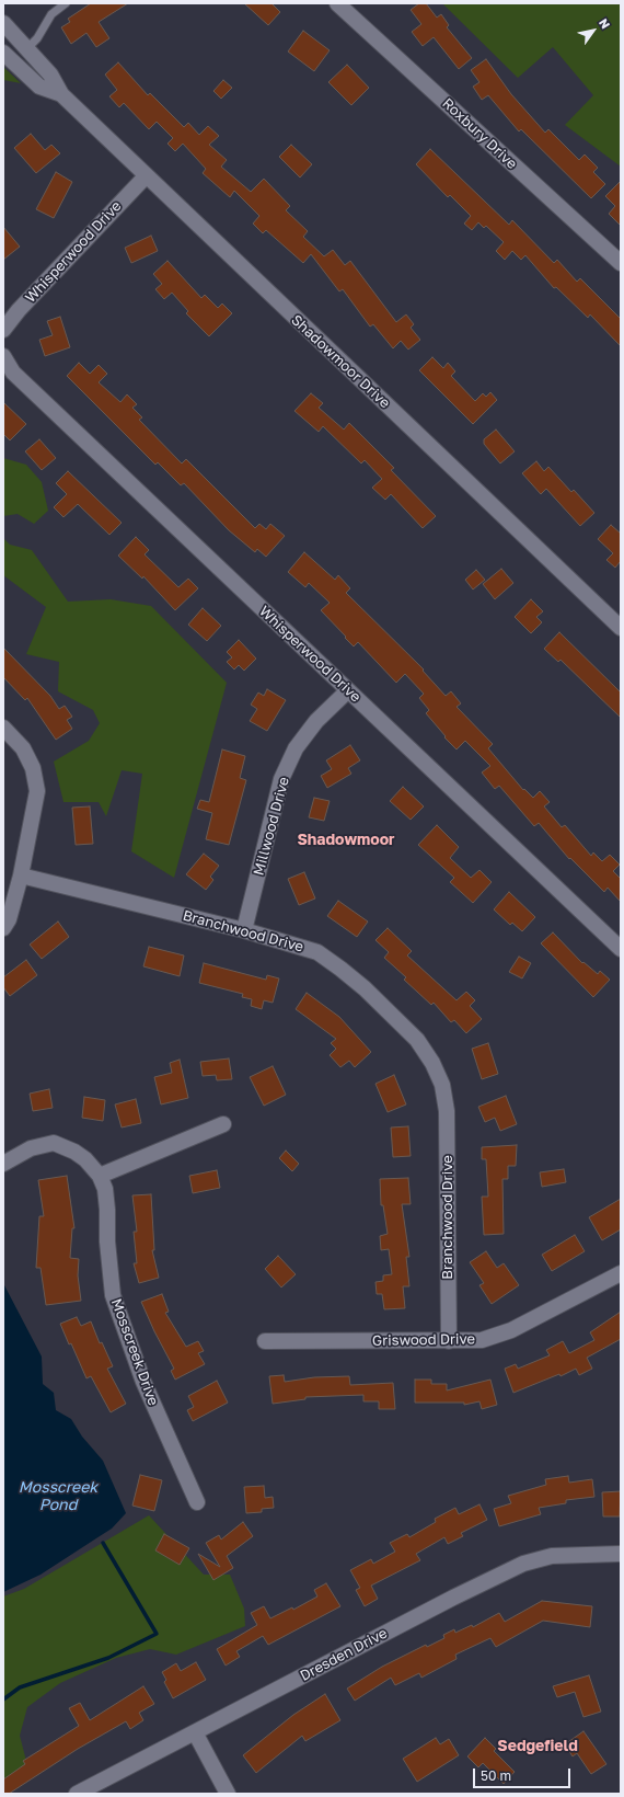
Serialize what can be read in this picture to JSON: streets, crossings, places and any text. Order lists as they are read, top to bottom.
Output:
{
  "streets": {
    "street": [
      "Roxbury Drive",
      "Whisperwood Drive",
      "Shadowmoor Drive",
      "Millwood Drive",
      "Branchwood Drive",
      "Griswood Drive",
      "Mosscreek Drive",
      "Dresden Drive"
    ]
  },
  "crossings": [
    ["Whisperwood Drive", "Shadowmoor Drive"],
    ["Whisperwood Drive", "Millwood Drive"],
    ["Millwood Drive", "Branchwood Drive"],
    ["Branchwood Drive", "Griswood Drive"]
  ],
  "districts": ["Shadowmoor", "Sedgefield"],
  "water": ["Mosscreek Pond"],
  "scale_bar": "50 m",
  "north": "top right"
}
